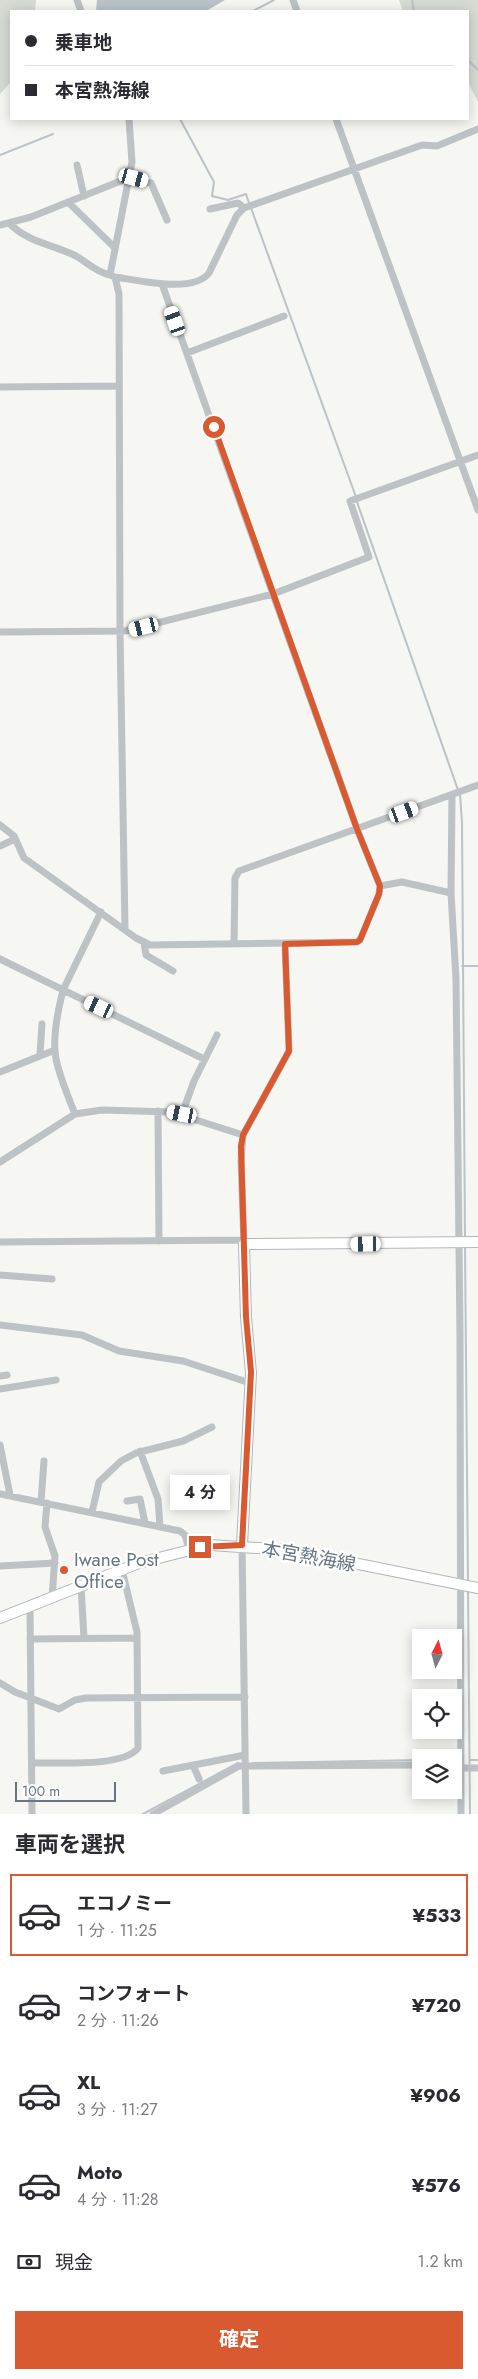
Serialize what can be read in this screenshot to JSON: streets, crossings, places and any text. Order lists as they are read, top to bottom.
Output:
{
  "streets": {
    "street": ["本宮熱海線"]
  },
  "places": ["Iwane Post Office"],
  "scale_bar": "100 m",
  "north": "top",
  "page": {
    "banner": ["乗車地", "本宮熱海線"],
    "bubble": "4 分",
    "scale": "100 m",
    "heading": "車両を選択",
    "list": [
      {
        "name": "エコノミー",
        "note": "1 分 · 11:25",
        "value": "¥533"
      },
      {
        "name": "コンフォート",
        "note": "2 分 · 11:26",
        "value": "¥720"
      },
      {
        "name": "XL",
        "note": "3 分 · 11:27",
        "value": "¥906"
      },
      {
        "name": "Moto",
        "note": "4 分 · 11:28",
        "value": "¥576"
      }
    ],
    "pay": ["現金", "1.2 km"],
    "buttons": "確定"
  }
}
